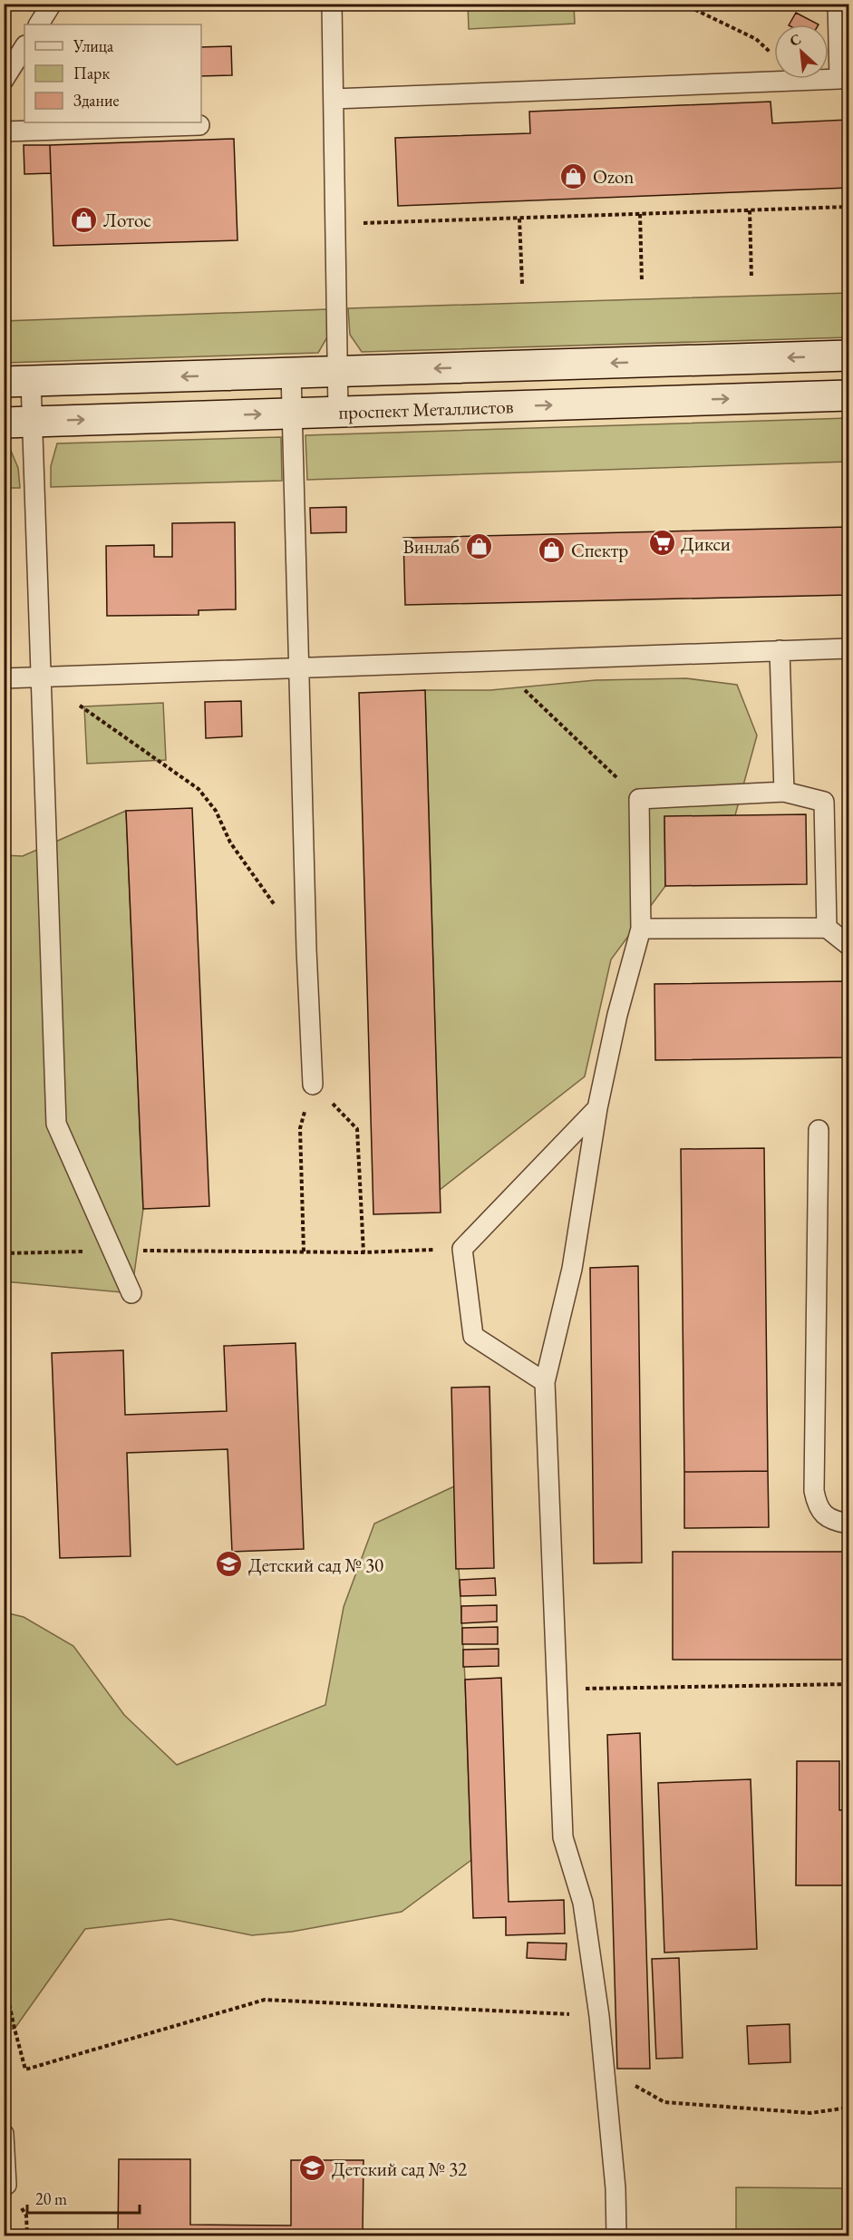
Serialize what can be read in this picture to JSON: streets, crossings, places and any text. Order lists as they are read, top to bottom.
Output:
{
  "streets": {
    "street": ["проспект Металлистов"]
  },
  "places": {
    "shop": [
      "Ozon",
      "Лотос",
      "Винлаб",
      "Спектр"
    ],
    "supermarket": ["Дикси"],
    "school or university": ["Детский сад № 30", "Детский сад № 32"]
  },
  "legend": ["Улица", "Парк", "Здание"],
  "scale_bar": "20 m",
  "north": "top left"
}
